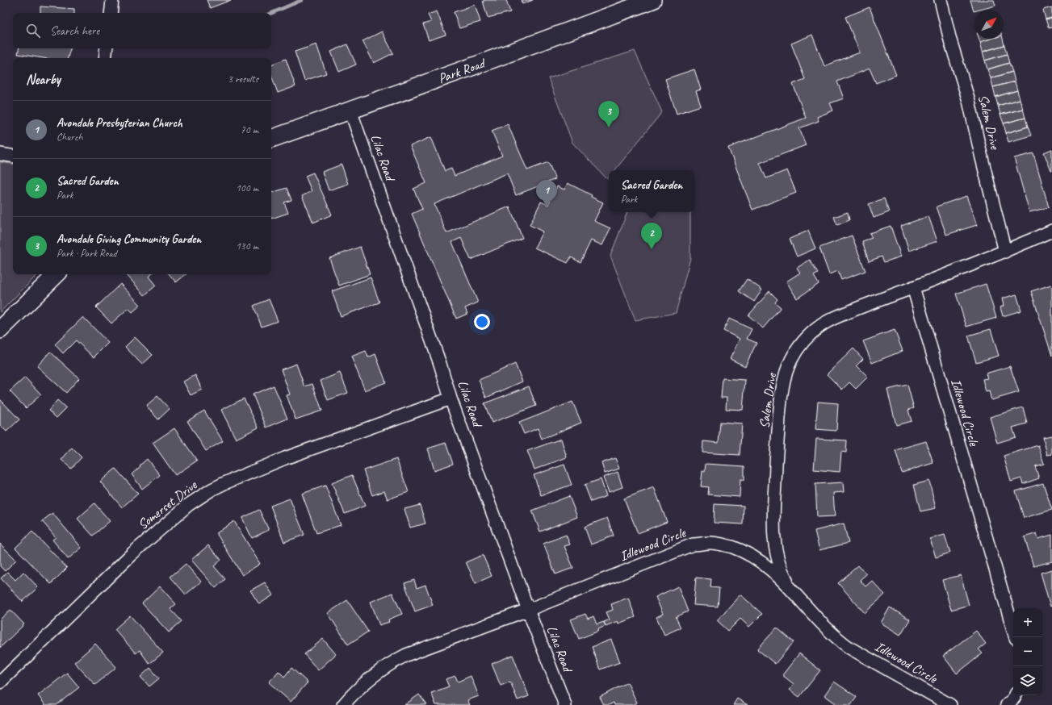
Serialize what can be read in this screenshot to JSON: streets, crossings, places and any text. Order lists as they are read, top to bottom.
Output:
{
  "streets": {
    "main road": ["Park Road"],
    "street": [
      "Salem Drive",
      "Lilac Road",
      "Idlewood Circle",
      "Somerset Drive"
    ]
  },
  "crossings": [
    ["Park Road", "Lilac Road"],
    ["Salem Drive", "Idlewood Circle"],
    ["Lilac Road", "Idlewood Circle"],
    ["Lilac Road", "Somerset Drive"]
  ],
  "north": "top right",
  "page": {
    "search": "Search here",
    "heading": ["Nearby", "3 results"],
    "list": [
      {
        "mark": "1",
        "name": "Avondale Presbyterian Church",
        "note": "Church",
        "value": "70 m"
      },
      {
        "mark": "2",
        "name": "Sacred Garden",
        "note": "Park",
        "value": "100 m"
      },
      {
        "mark": "3",
        "name": "Avondale Giving Community Garden",
        "note": "Park · Park Road",
        "value": "130 m"
      }
    ],
    "pins": ["3", "1", "2"],
    "popup": ["Sacred Garden", "Park"],
    "map_buttons": ["+", "−"]
  }
}
